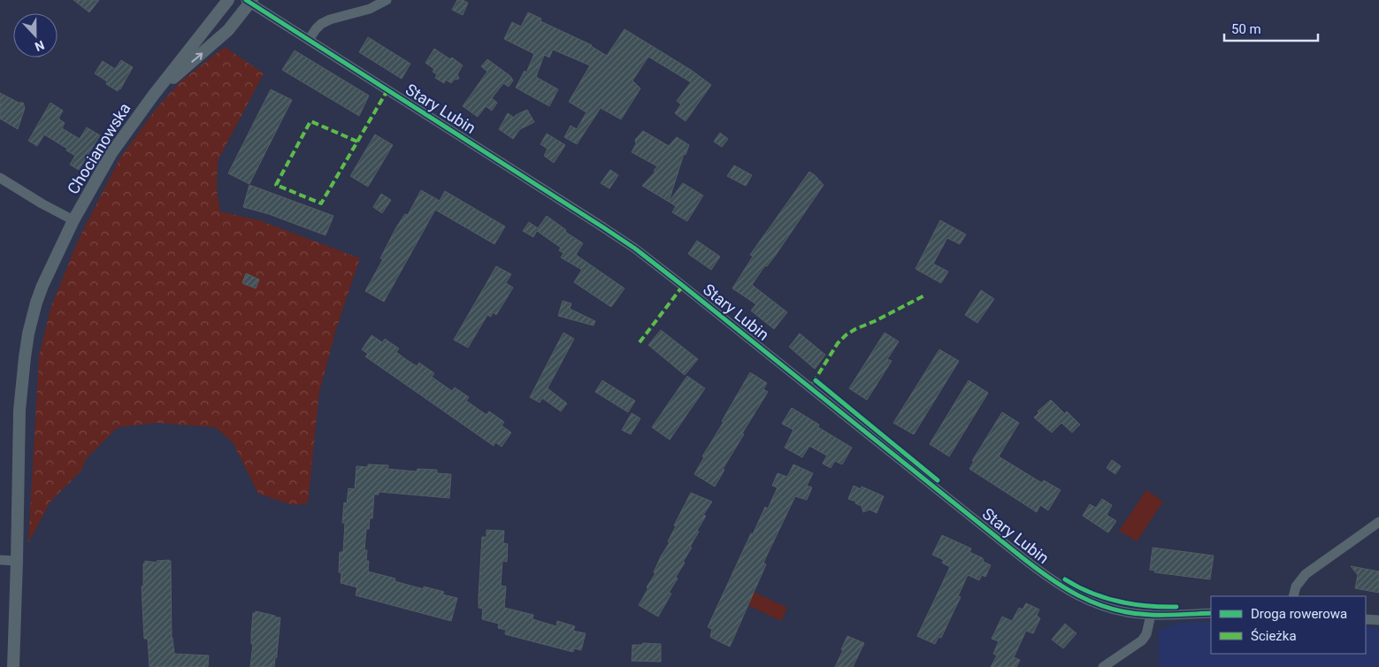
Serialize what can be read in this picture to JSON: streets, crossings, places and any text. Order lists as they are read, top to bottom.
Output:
{
  "streets": {
    "street": ["Stary Lubin", "Chocianowska"]
  },
  "crossings": [
    ["Stary Lubin", "Chocianowska"]
  ],
  "legend": ["Droga rowerowa", "Ścieżka"],
  "scale_bar": "50 m",
  "north": "bottom"
}
